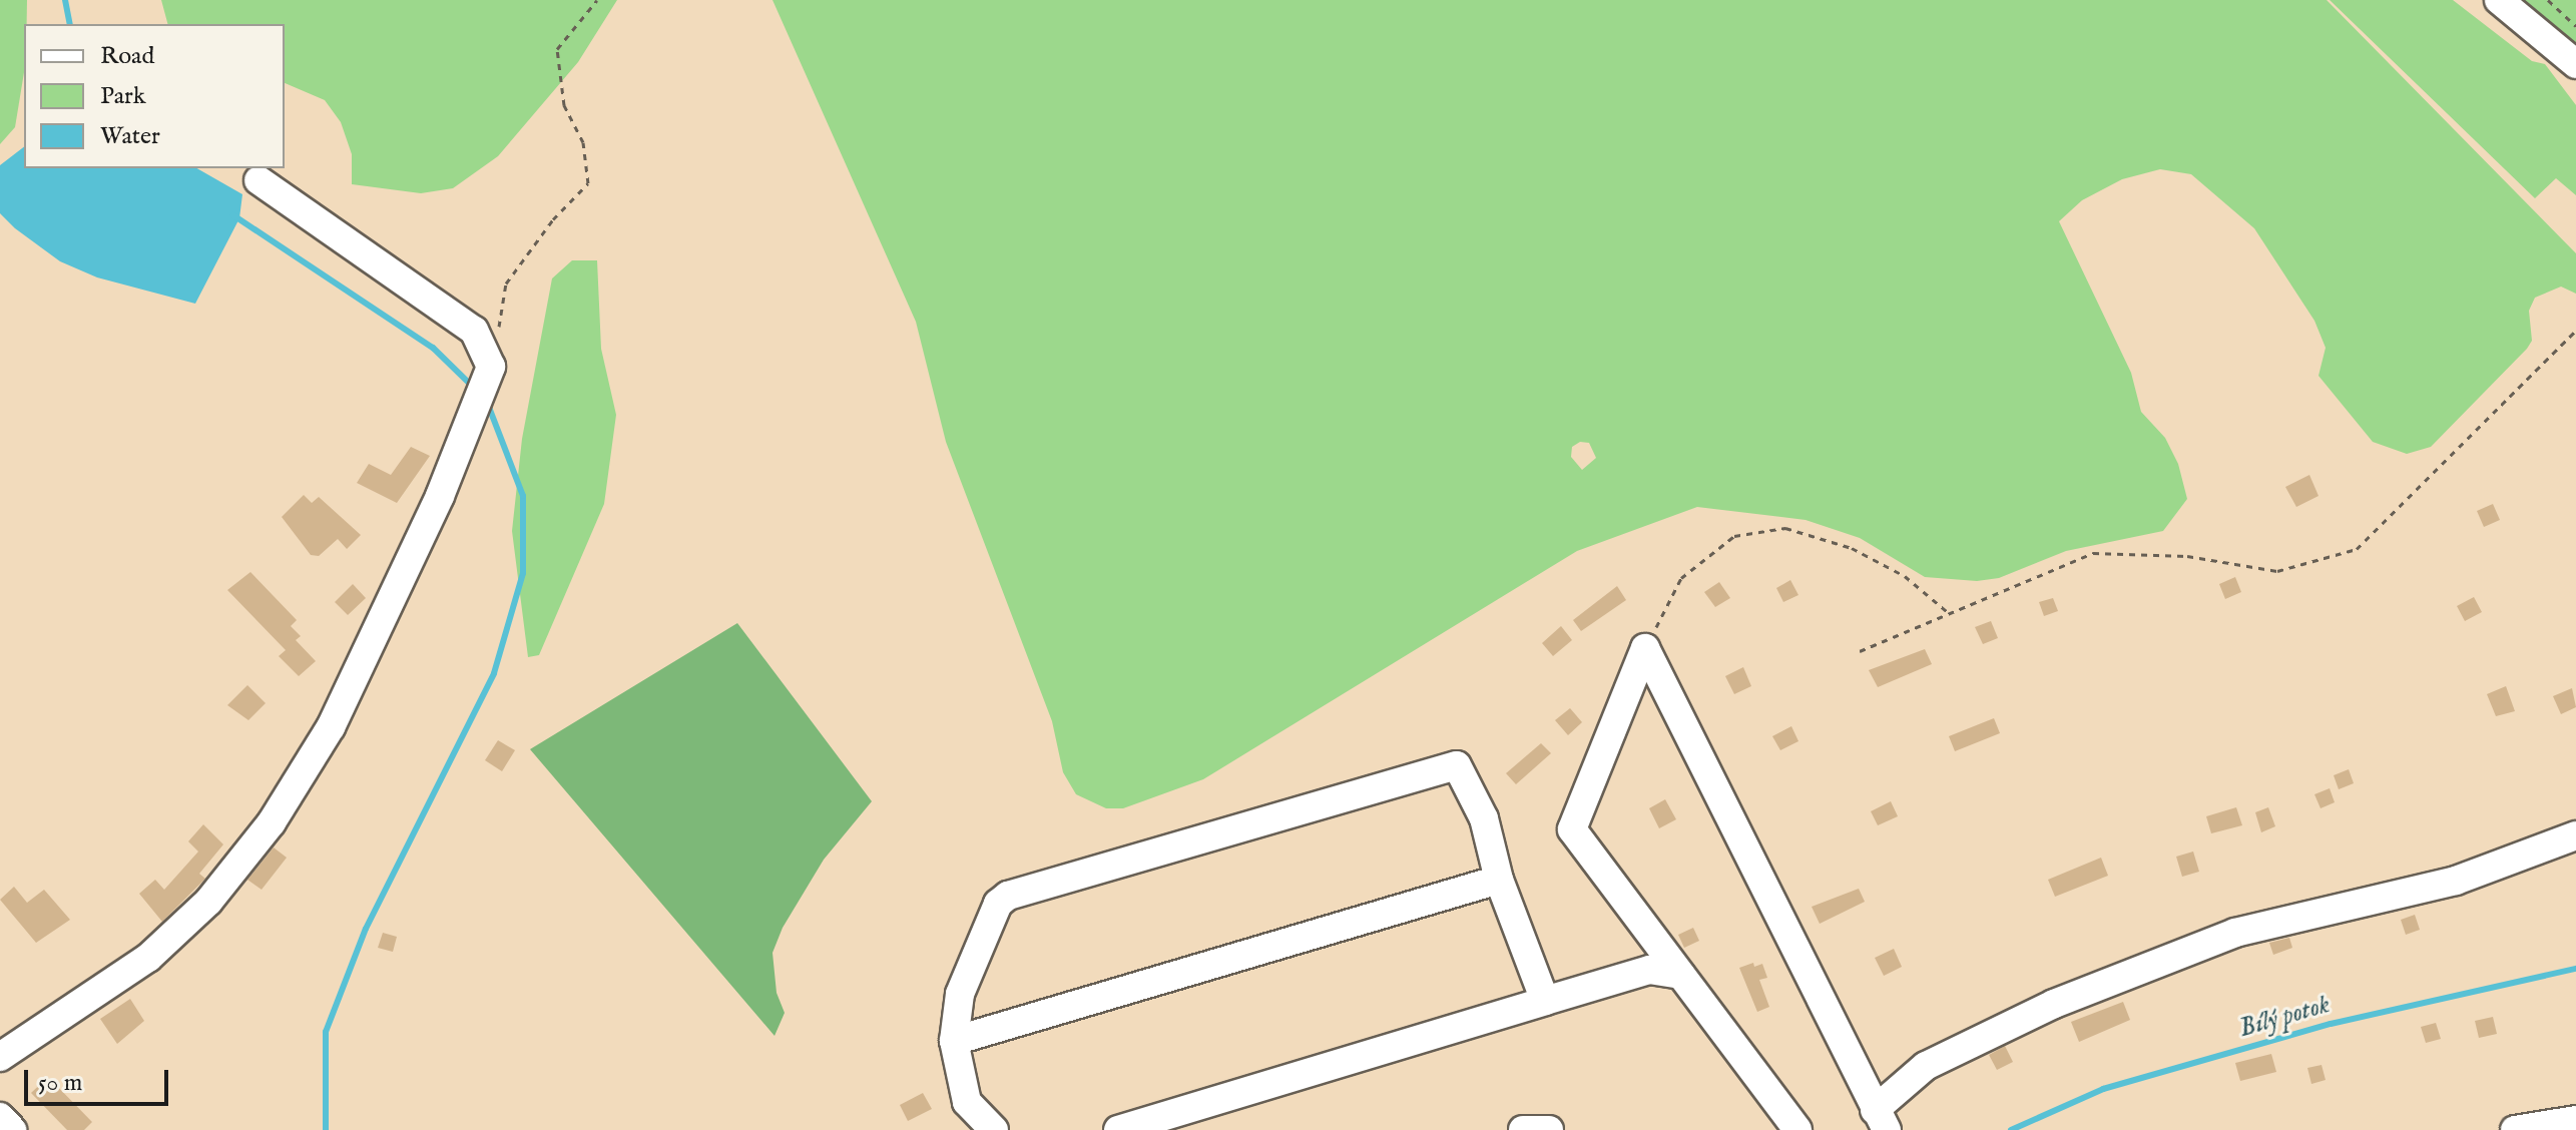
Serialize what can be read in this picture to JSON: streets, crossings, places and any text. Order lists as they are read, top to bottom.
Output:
{
  "water": ["Bílý potok"],
  "legend": ["Road", "Park", "Water"],
  "scale_bar": "50 m"
}
